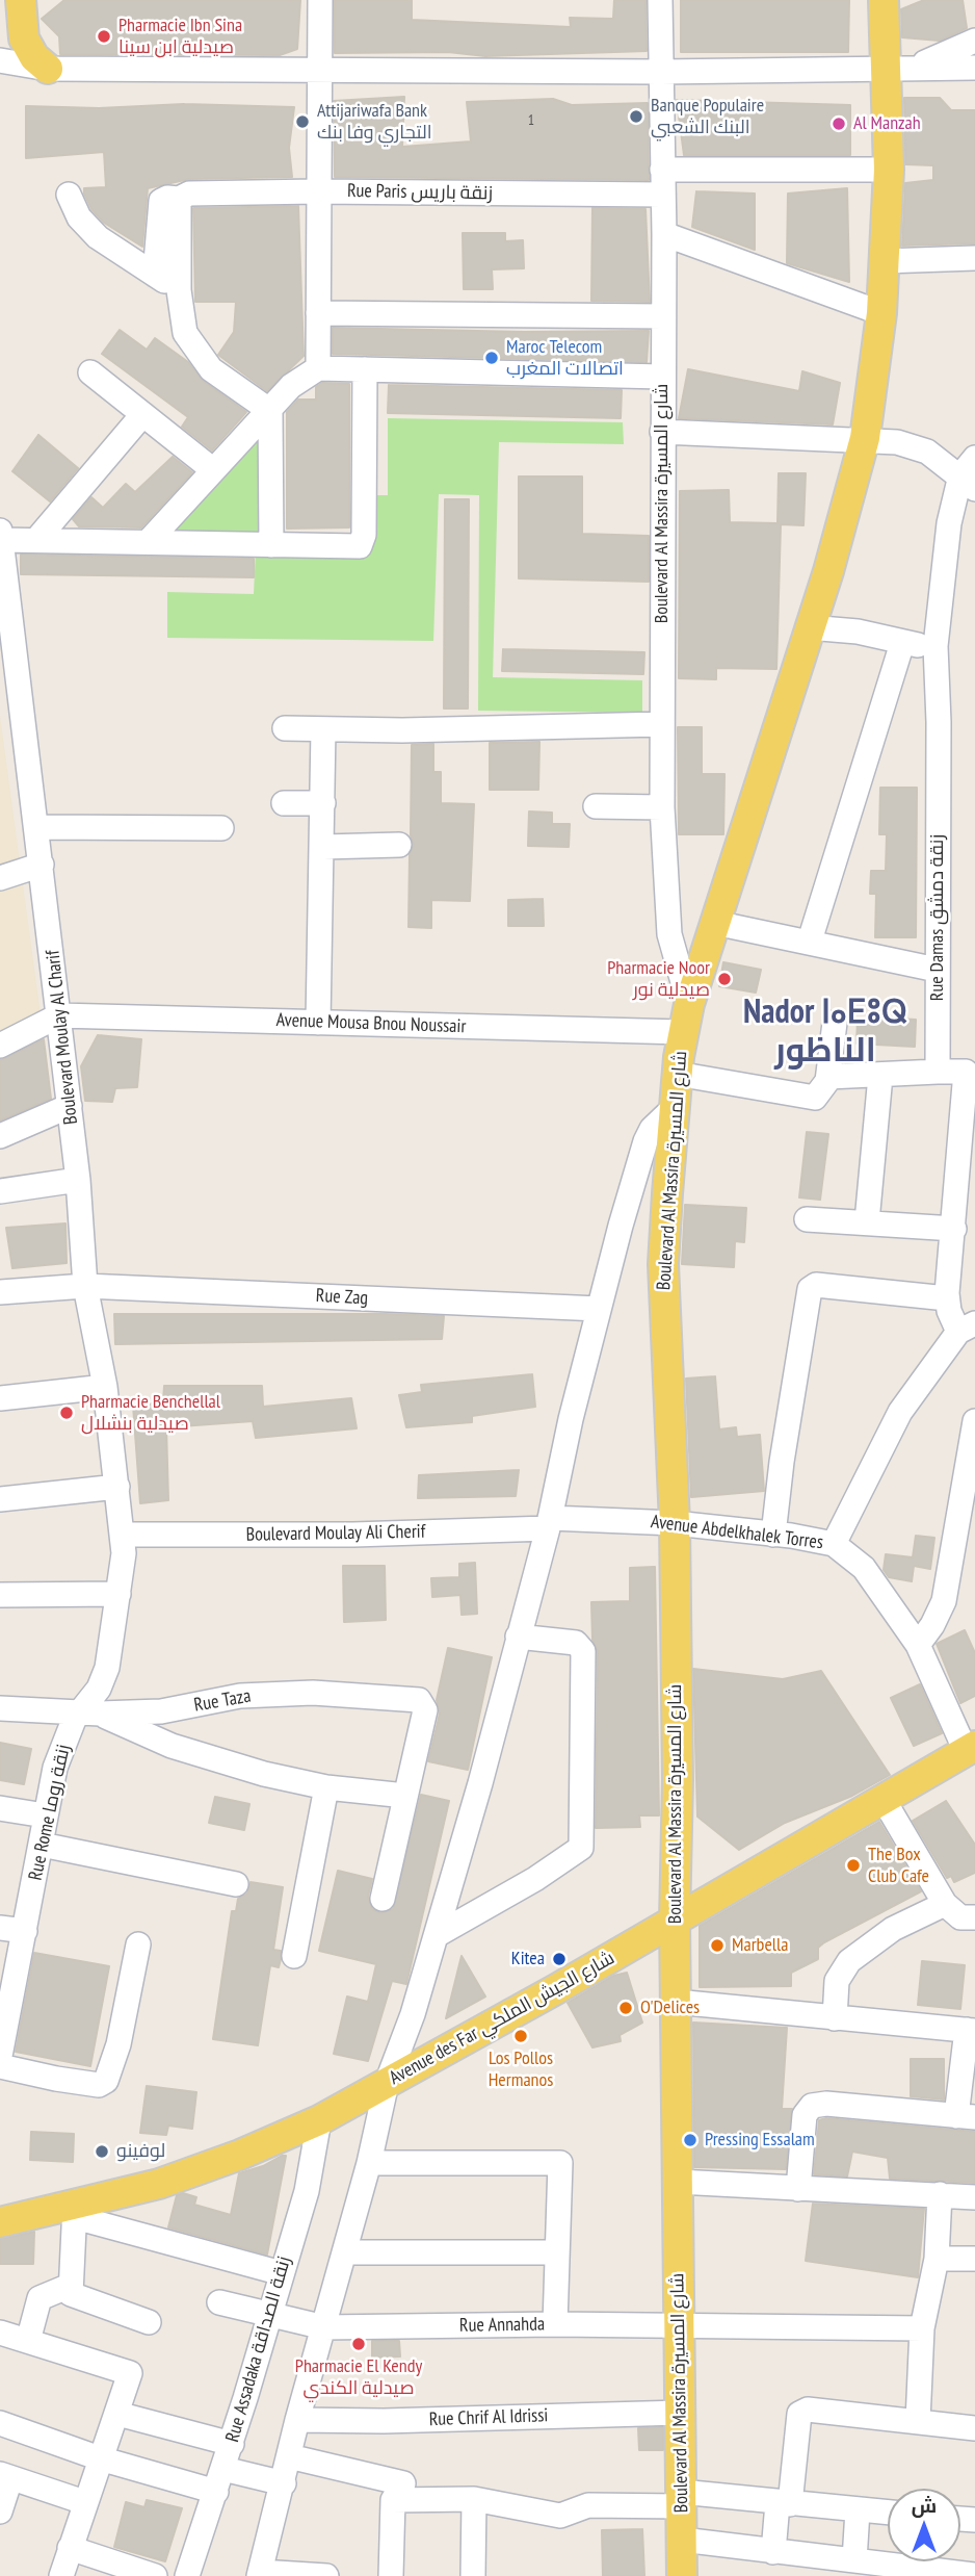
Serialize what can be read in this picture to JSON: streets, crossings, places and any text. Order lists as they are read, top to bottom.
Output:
{
  "streets": {
    "main road": ["Boulevard Al Massira شارع المسيرة", "Avenue des Far شارع الجيش الملكي"],
    "street": [
      "Rue Paris زنقة باريس",
      "Rue Damas زنقة دمشق",
      "Avenue Mousa Bnou Noussair",
      "Boulevard Moulay Al Charif",
      "Rue Zag",
      "Avenue Abdelkhalek Torres",
      "Boulevard Moulay Ali Cherif",
      "Rue Taza",
      "Rue Rome زنقة روما",
      "Rue Annahda",
      "Rue Assadaka زنقة الصداقة",
      "Rue Chrif Al Idrissi"
    ]
  },
  "crossings": [
    ["Rue Paris زنقة باريس", "Boulevard Al Massira شارع المسيرة"],
    ["Boulevard Al Massira شارع المسيرة", "Avenue Mousa Bnou Noussair"],
    ["Boulevard Al Massira شارع المسيرة", "Avenue Abdelkhalek Torres"],
    ["Boulevard Al Massira شارع المسيرة", "Avenue des Far شارع الجيش الملكي"],
    ["Boulevard Al Massira شارع المسيرة", "Rue Annahda"],
    ["Boulevard Al Massira شارع المسيرة", "Rue Chrif Al Idrissi"],
    ["Avenue Mousa Bnou Noussair", "Boulevard Moulay Al Charif"],
    ["Boulevard Moulay Al Charif", "Rue Zag"],
    ["Boulevard Moulay Al Charif", "Boulevard Moulay Ali Cherif"],
    ["Boulevard Moulay Al Charif", "Rue Rome زنقة روما"],
    ["Avenue Abdelkhalek Torres", "Boulevard Moulay Ali Cherif"],
    ["Boulevard Moulay Ali Cherif", "Rue Rome زنقة روما"],
    ["Rue Taza", "Rue Rome زنقة روما"],
    ["Avenue des Far شارع الجيش الملكي", "Rue Assadaka زنقة الصداقة"],
    ["Rue Annahda", "Rue Assadaka زنقة الصداقة"]
  ],
  "districts": ["Nador ⵏⴰⴹⵓⵕ الناظور"],
  "places": [
    "Pharmacie Ibn Sina صيدلية ابن سينا",
    "Banque Populaire البنك الشعبي",
    "Attijariwafa Bank التجاري وفا بنك",
    "Al Manzah",
    "Maroc Telecom اتصالات المغرب",
    "Pharmacie Noor صيدلية نور",
    "Pharmacie Benchellal صيدلية بنشلال",
    "The Box Club Cafe",
    "Marbella",
    "Kitea",
    "O'Delices",
    "Los Pollos Hermanos",
    "Pressing Essalam",
    "لوفينو",
    "Pharmacie El Kendy صيدلية الكندي"
  ],
  "house_numbers": ["1"],
  "north": "top"
}
